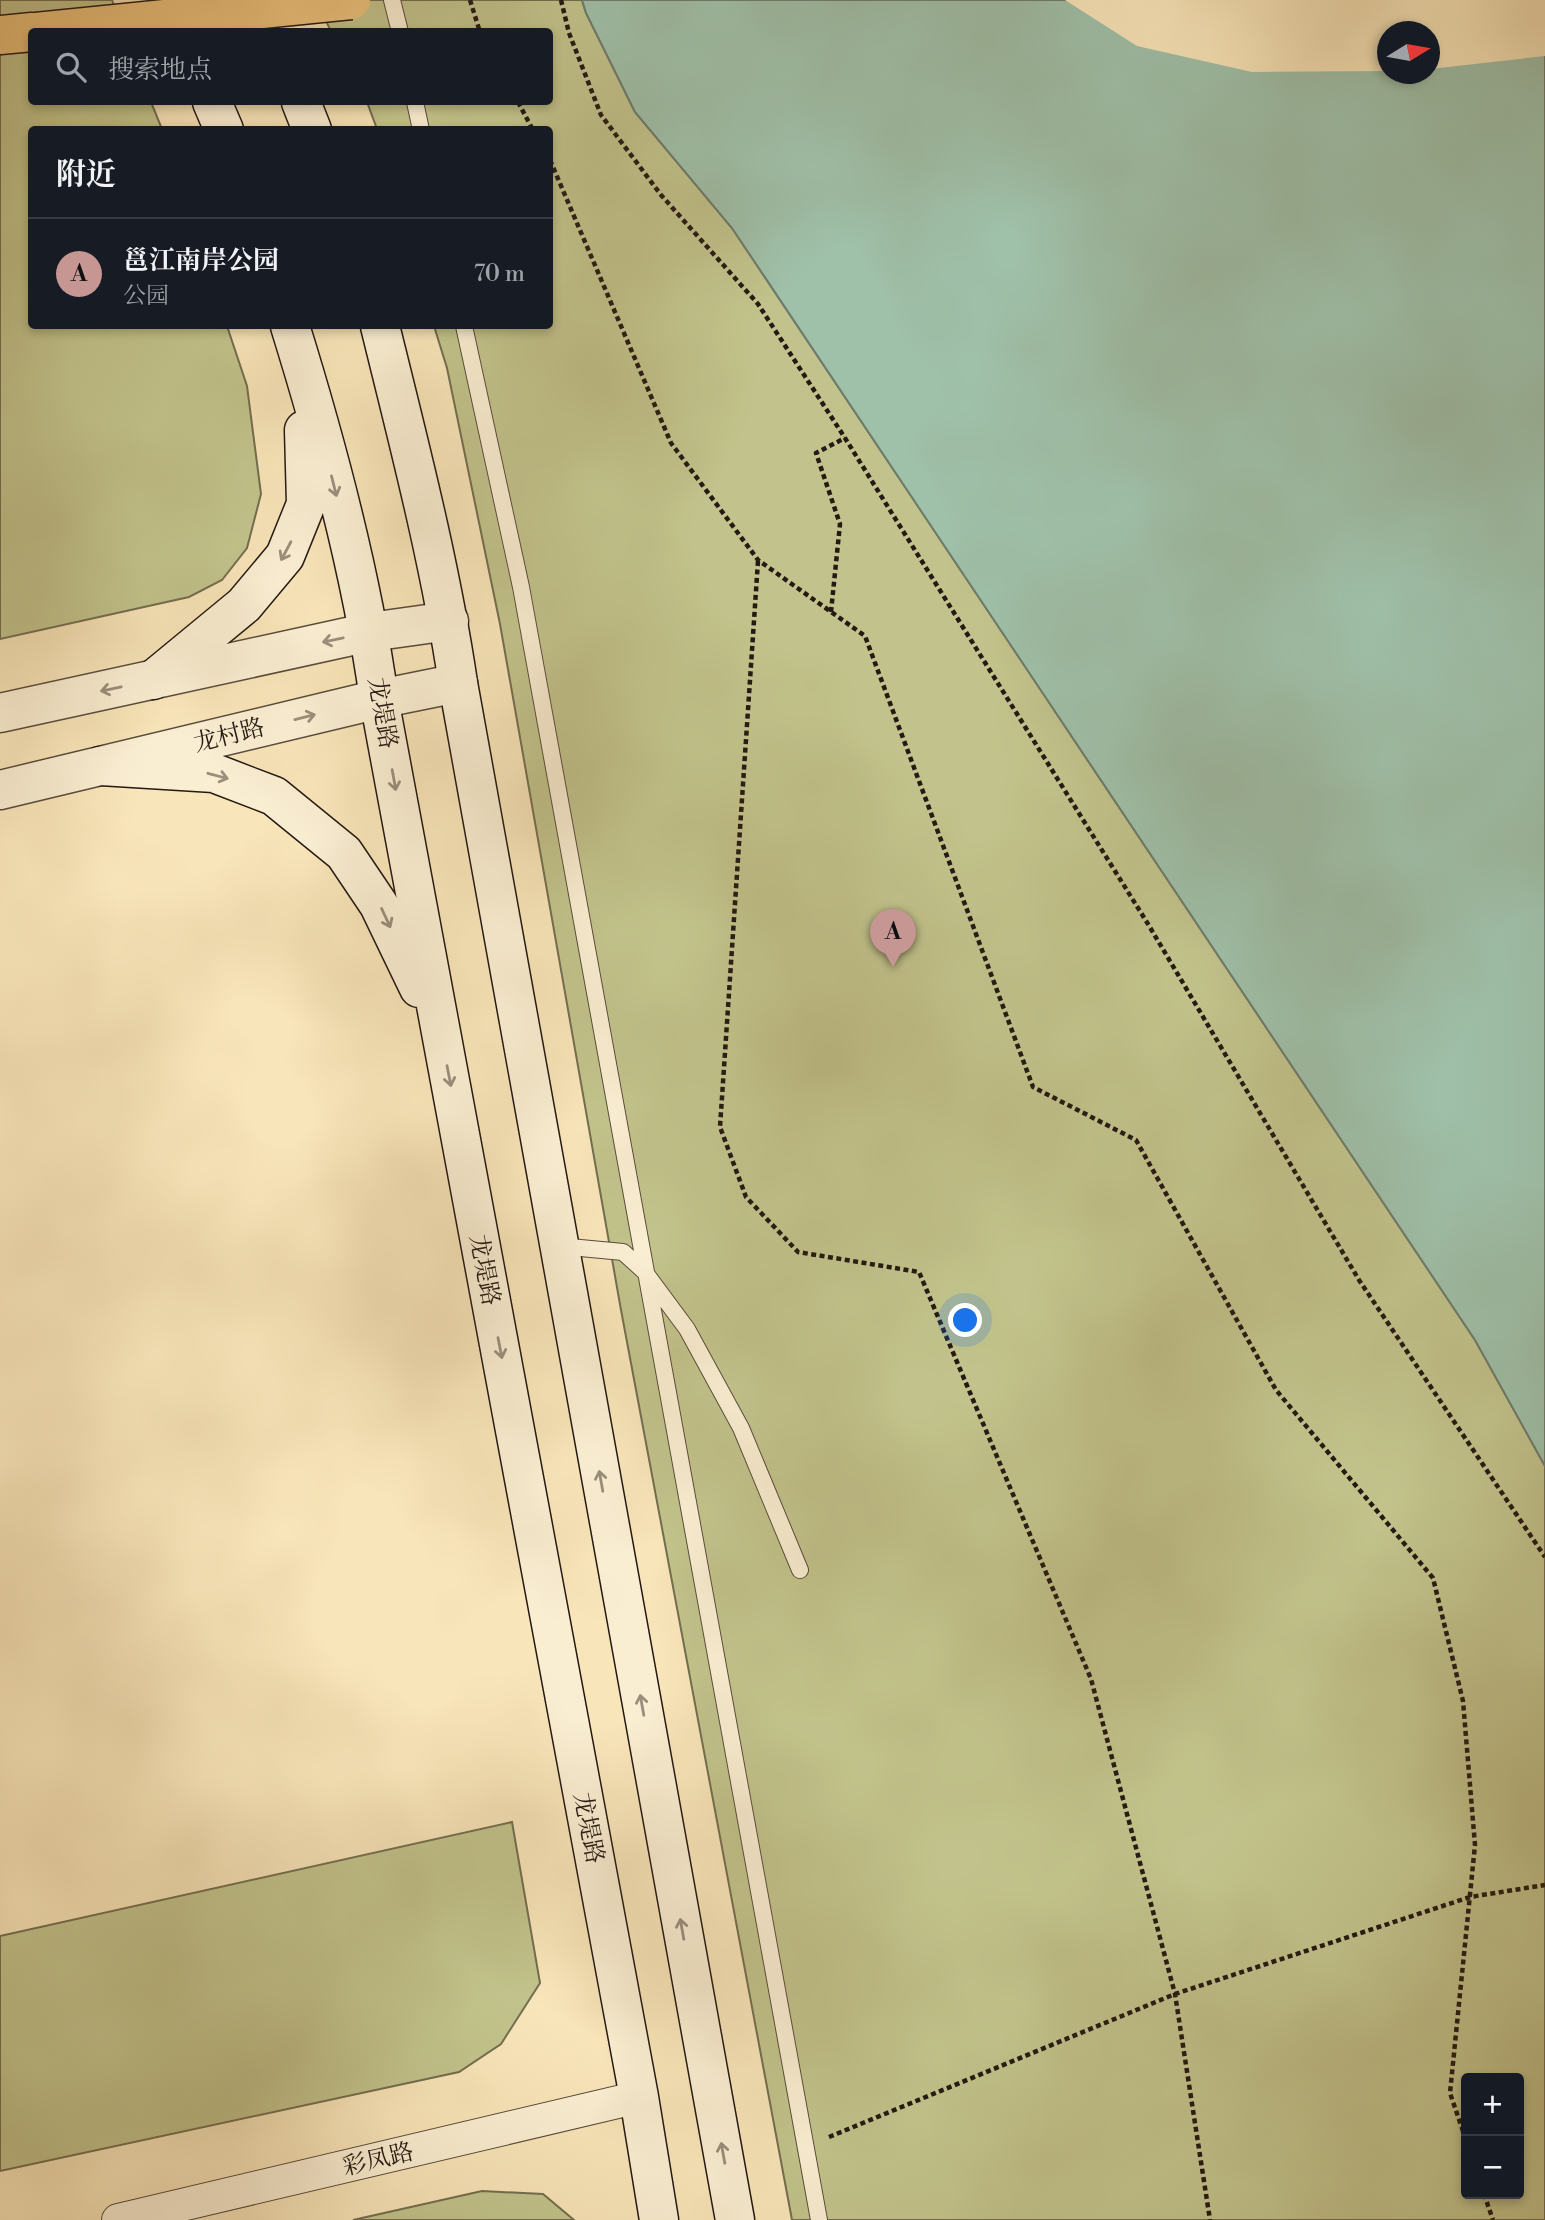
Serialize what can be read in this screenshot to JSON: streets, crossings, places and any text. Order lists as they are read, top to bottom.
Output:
{
  "streets": {
    "main road": ["龙堤路", "龙村路"],
    "street": ["彩凤路"]
  },
  "crossings": [
    ["龙堤路", "龙村路"],
    ["龙堤路", "彩凤路"]
  ],
  "north": "right",
  "page": {
    "search": "搜索地点",
    "heading": "附近",
    "list": [
      {
        "mark": "A",
        "name": "邕江南岸公园",
        "note": "公园",
        "value": "70 m"
      }
    ],
    "pins": "A",
    "map_buttons": ["+", "−"]
  }
}
